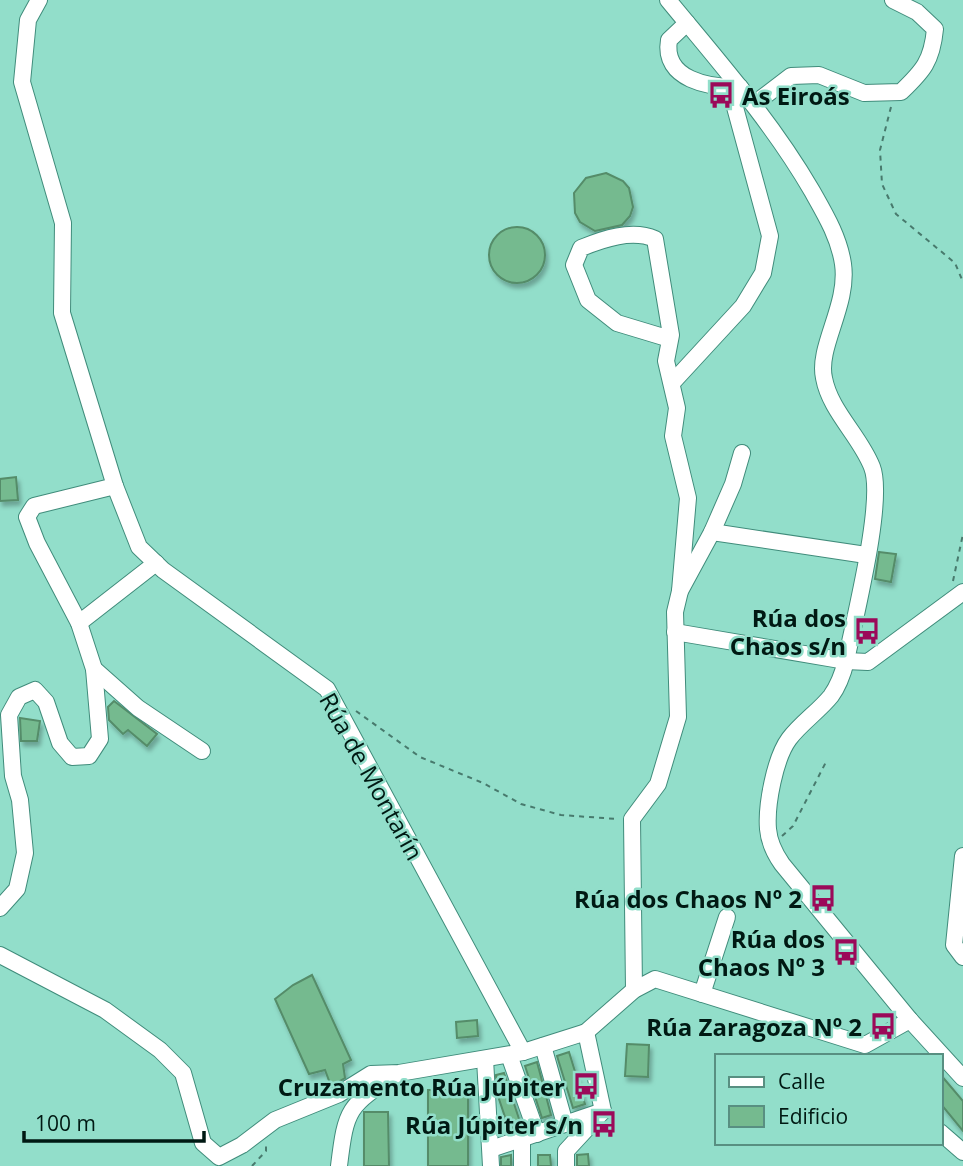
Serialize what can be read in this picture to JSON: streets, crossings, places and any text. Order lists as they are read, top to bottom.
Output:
{
  "streets": {
    "street": ["Rúa de Montarín"]
  },
  "places": {
    "bus stop": [
      "As Eiroás",
      "Rúa dos Chaos s/n",
      "Rúa dos Chaos Nº 2",
      "Rúa dos Chaos Nº 3",
      "Rúa Zaragoza Nº 2",
      "Cruzamento Rúa Júpiter",
      "Rúa Júpiter s/n"
    ]
  },
  "legend": ["Calle", "Edificio"],
  "scale_bar": "100 m"
}
